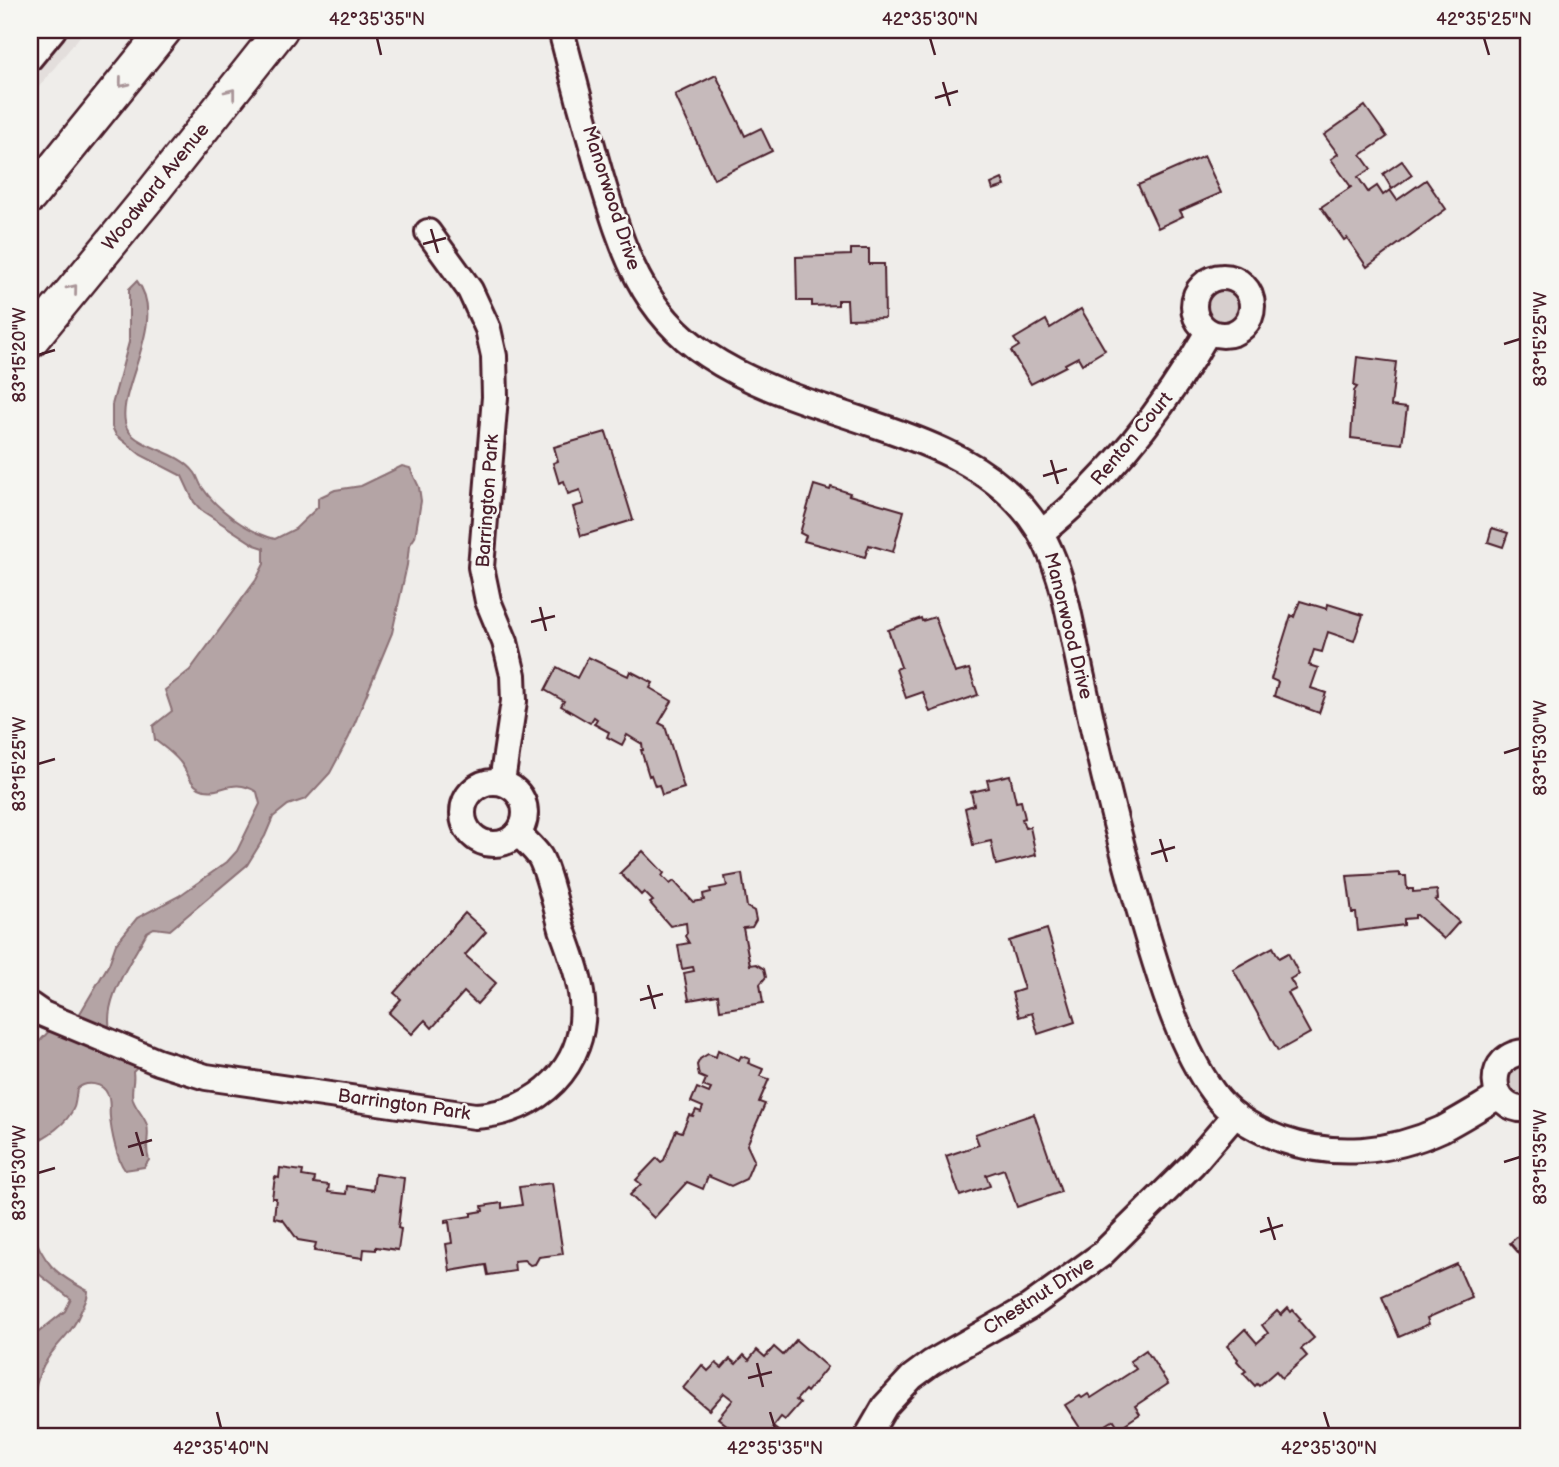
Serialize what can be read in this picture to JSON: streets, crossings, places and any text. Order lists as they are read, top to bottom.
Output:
{
  "streets": {
    "main road": ["Woodward Avenue"],
    "street": [
      "Manorwood Drive",
      "Renton Court",
      "Barrington Park",
      "Chestnut Drive"
    ]
  },
  "crossings": [
    ["Manorwood Drive", "Renton Court"],
    ["Manorwood Drive", "Chestnut Drive"]
  ],
  "coordinates": [
    "42°35'35\"N",
    "42°35'30\"N",
    "42°35'25\"N",
    "83°15'25\"W",
    "83°15'20\"W",
    "83°15'30\"W",
    "83°15'35\"W",
    "42°35'40\"N"
  ]
}
